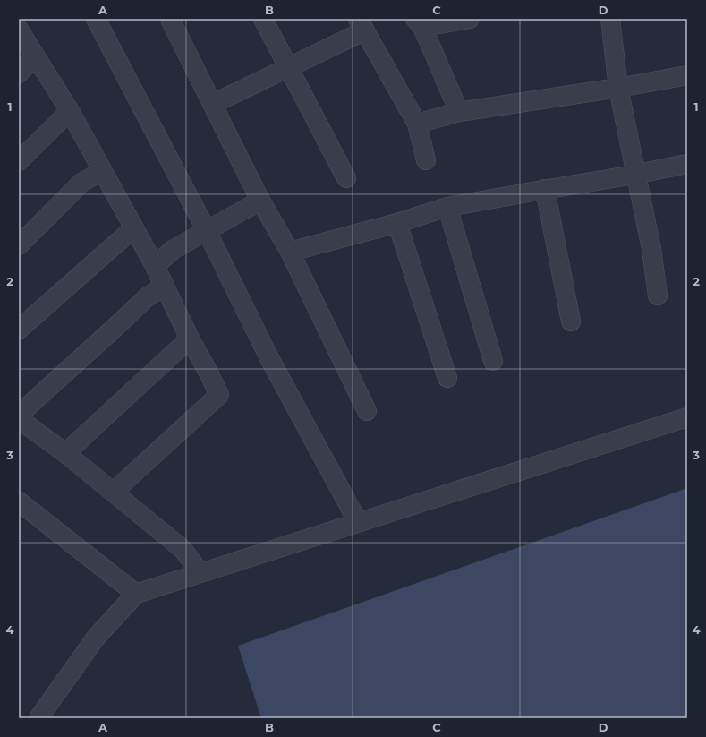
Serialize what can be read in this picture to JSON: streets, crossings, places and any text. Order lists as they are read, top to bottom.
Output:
{
  "grid": {
    "columns": [
      "A",
      "B",
      "C",
      "D"
    ],
    "rows": [
      "1",
      "2",
      "3",
      "4"
    ]
  }
}
